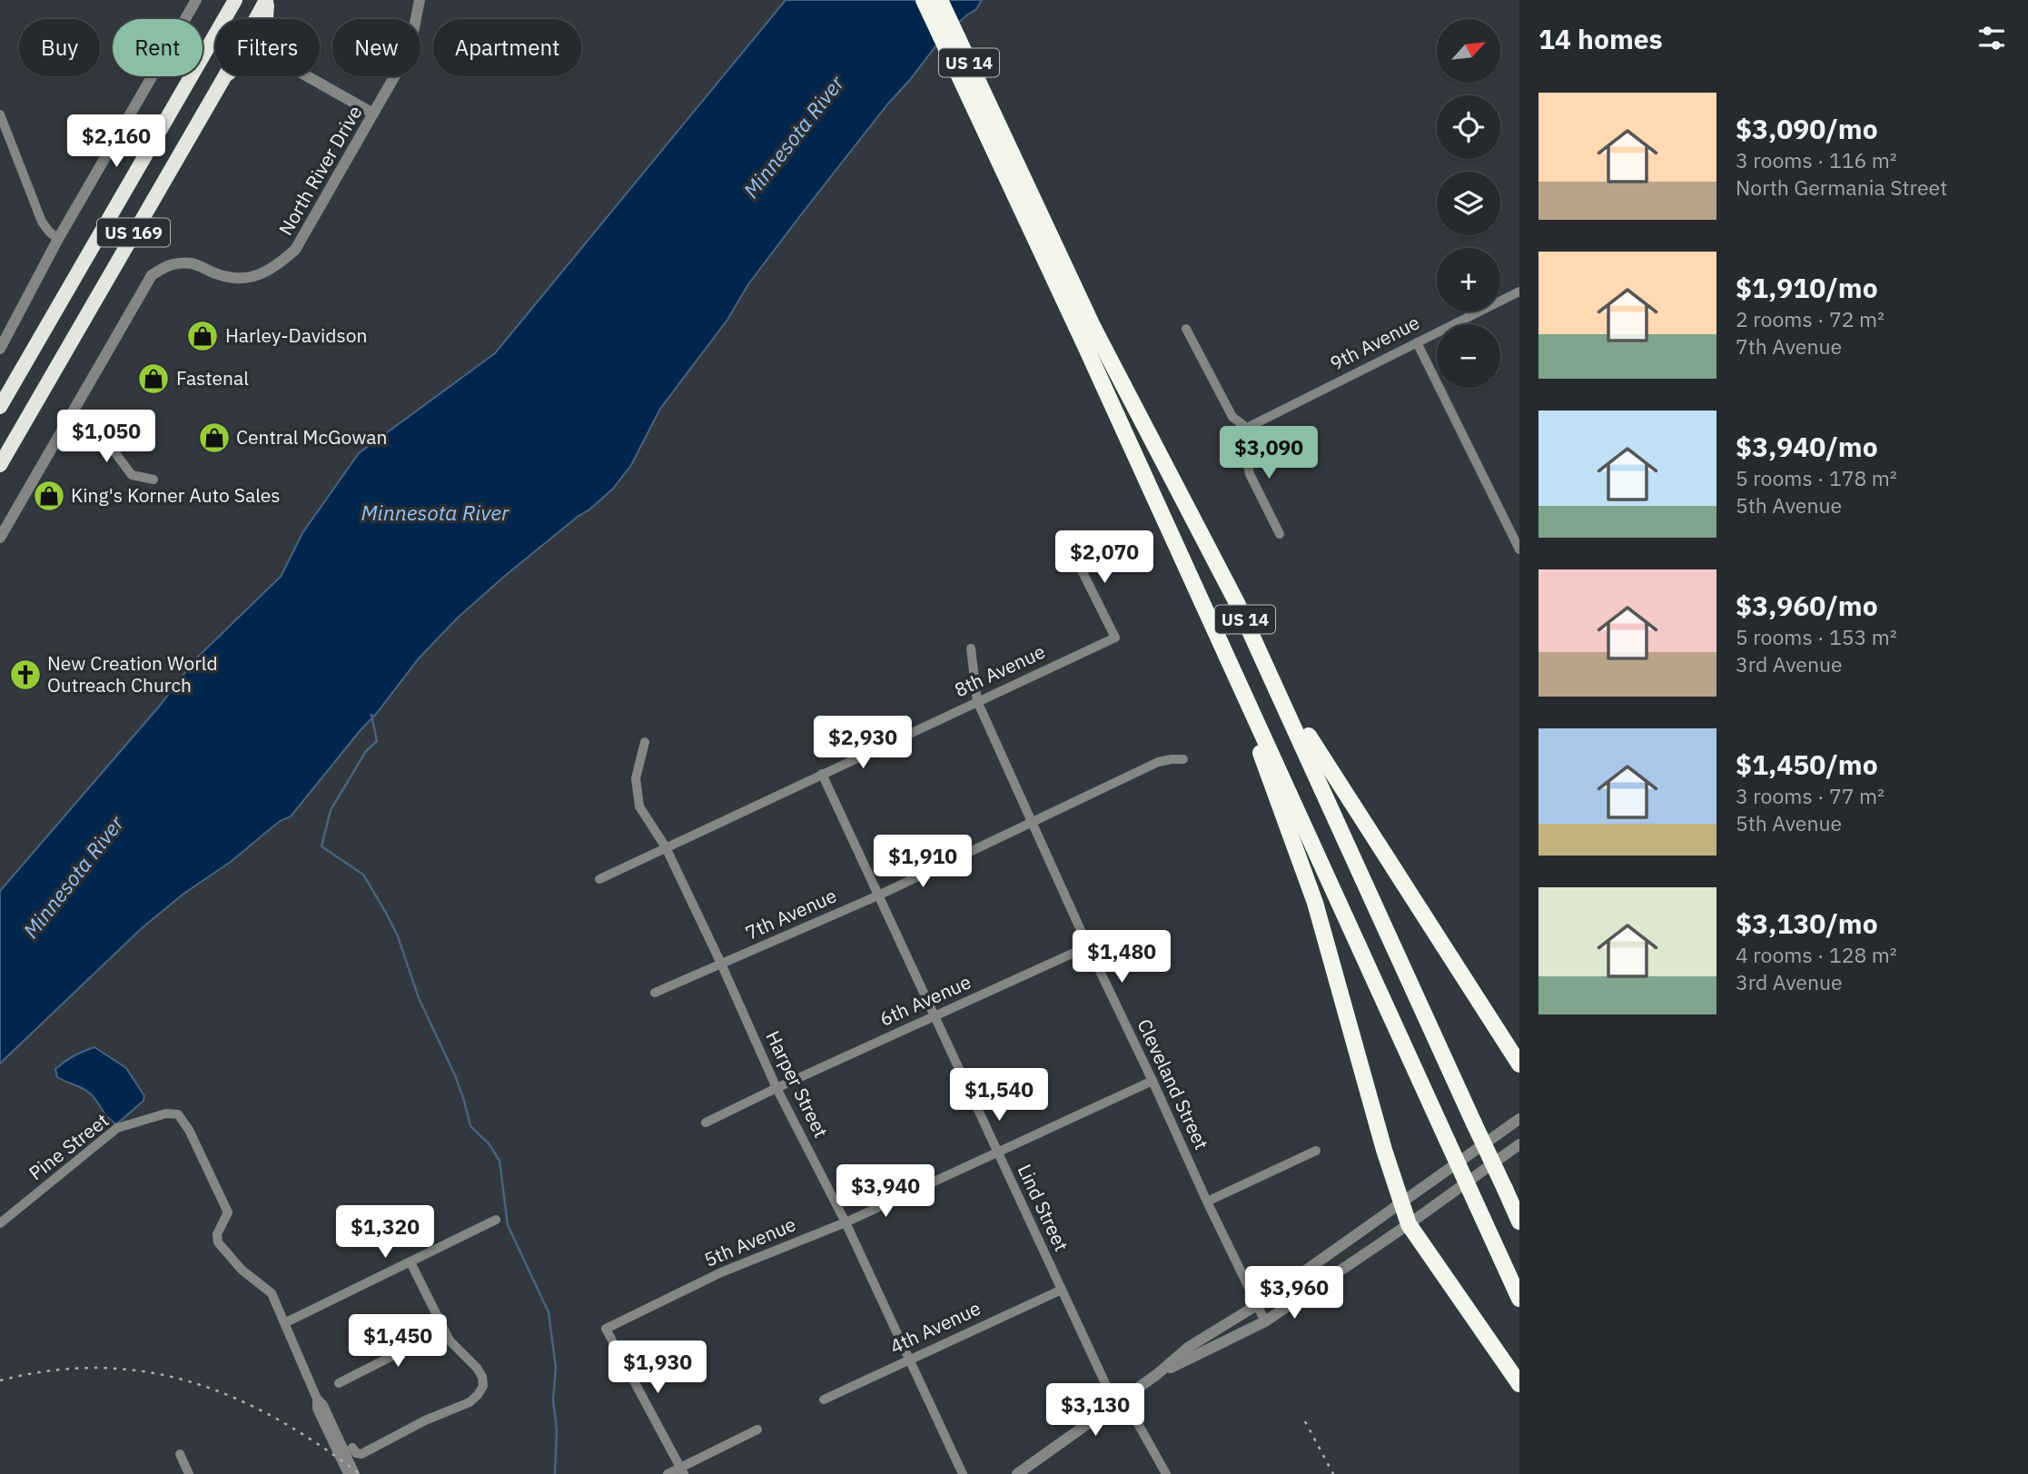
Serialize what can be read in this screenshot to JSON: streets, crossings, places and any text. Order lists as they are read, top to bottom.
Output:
{
  "streets": {
    "highway": ["US 14", "US 169"],
    "street": [
      "North River Drive",
      "9th Avenue",
      "8th Avenue",
      "7th Avenue",
      "6th Avenue",
      "Harper Street",
      "Cleveland Street",
      "Pine Street",
      "Lind Street",
      "5th Avenue",
      "4th Avenue"
    ]
  },
  "crossings": [
    ["8th Avenue", "Harper Street"],
    ["8th Avenue", "Cleveland Street"],
    ["8th Avenue", "Lind Street"],
    ["7th Avenue", "Harper Street"],
    ["7th Avenue", "Cleveland Street"],
    ["7th Avenue", "Lind Street"],
    ["6th Avenue", "Harper Street"],
    ["6th Avenue", "Cleveland Street"],
    ["6th Avenue", "Lind Street"],
    ["Harper Street", "5th Avenue"],
    ["Harper Street", "4th Avenue"],
    ["Cleveland Street", "5th Avenue"],
    ["Lind Street", "5th Avenue"],
    ["Lind Street", "4th Avenue"]
  ],
  "water": ["Minnesota River"],
  "places": {
    "shop": [
      "Harley-Davidson",
      "Fastenal",
      "Central McGowan",
      "King's Korner Auto Sales"
    ],
    "church": ["New Creation World Outreach Church"]
  },
  "north": "top right",
  "page": {
    "heading": "14 homes",
    "map_buttons": ["+", "−"],
    "chip": [
      "Buy",
      "Rent",
      "Filters",
      "New",
      "Apartment"
    ],
    "list": [
      {
        "name": "$3,090/mo",
        "note": "3 rooms · 116 m² · North Germania Street"
      },
      {
        "name": "$1,910/mo",
        "note": "2 rooms · 72 m² · 7th Avenue"
      },
      {
        "name": "$3,940/mo",
        "note": "5 rooms · 178 m² · 5th Avenue"
      },
      {
        "name": "$3,960/mo",
        "note": "5 rooms · 153 m² · 3rd Avenue"
      },
      {
        "name": "$1,450/mo",
        "note": "3 rooms · 77 m² · 5th Avenue"
      },
      {
        "name": "$3,130/mo",
        "note": "4 rooms · 128 m² · 3rd Avenue"
      }
    ],
    "price": [
      "$2,160",
      "$1,050",
      "$3,090",
      "$2,070",
      "$2,930",
      "$1,910",
      "$1,480",
      "$1,540",
      "$3,940",
      "$1,320",
      "$3,960",
      "$1,450",
      "$1,930",
      "$3,130"
    ]
  }
}
